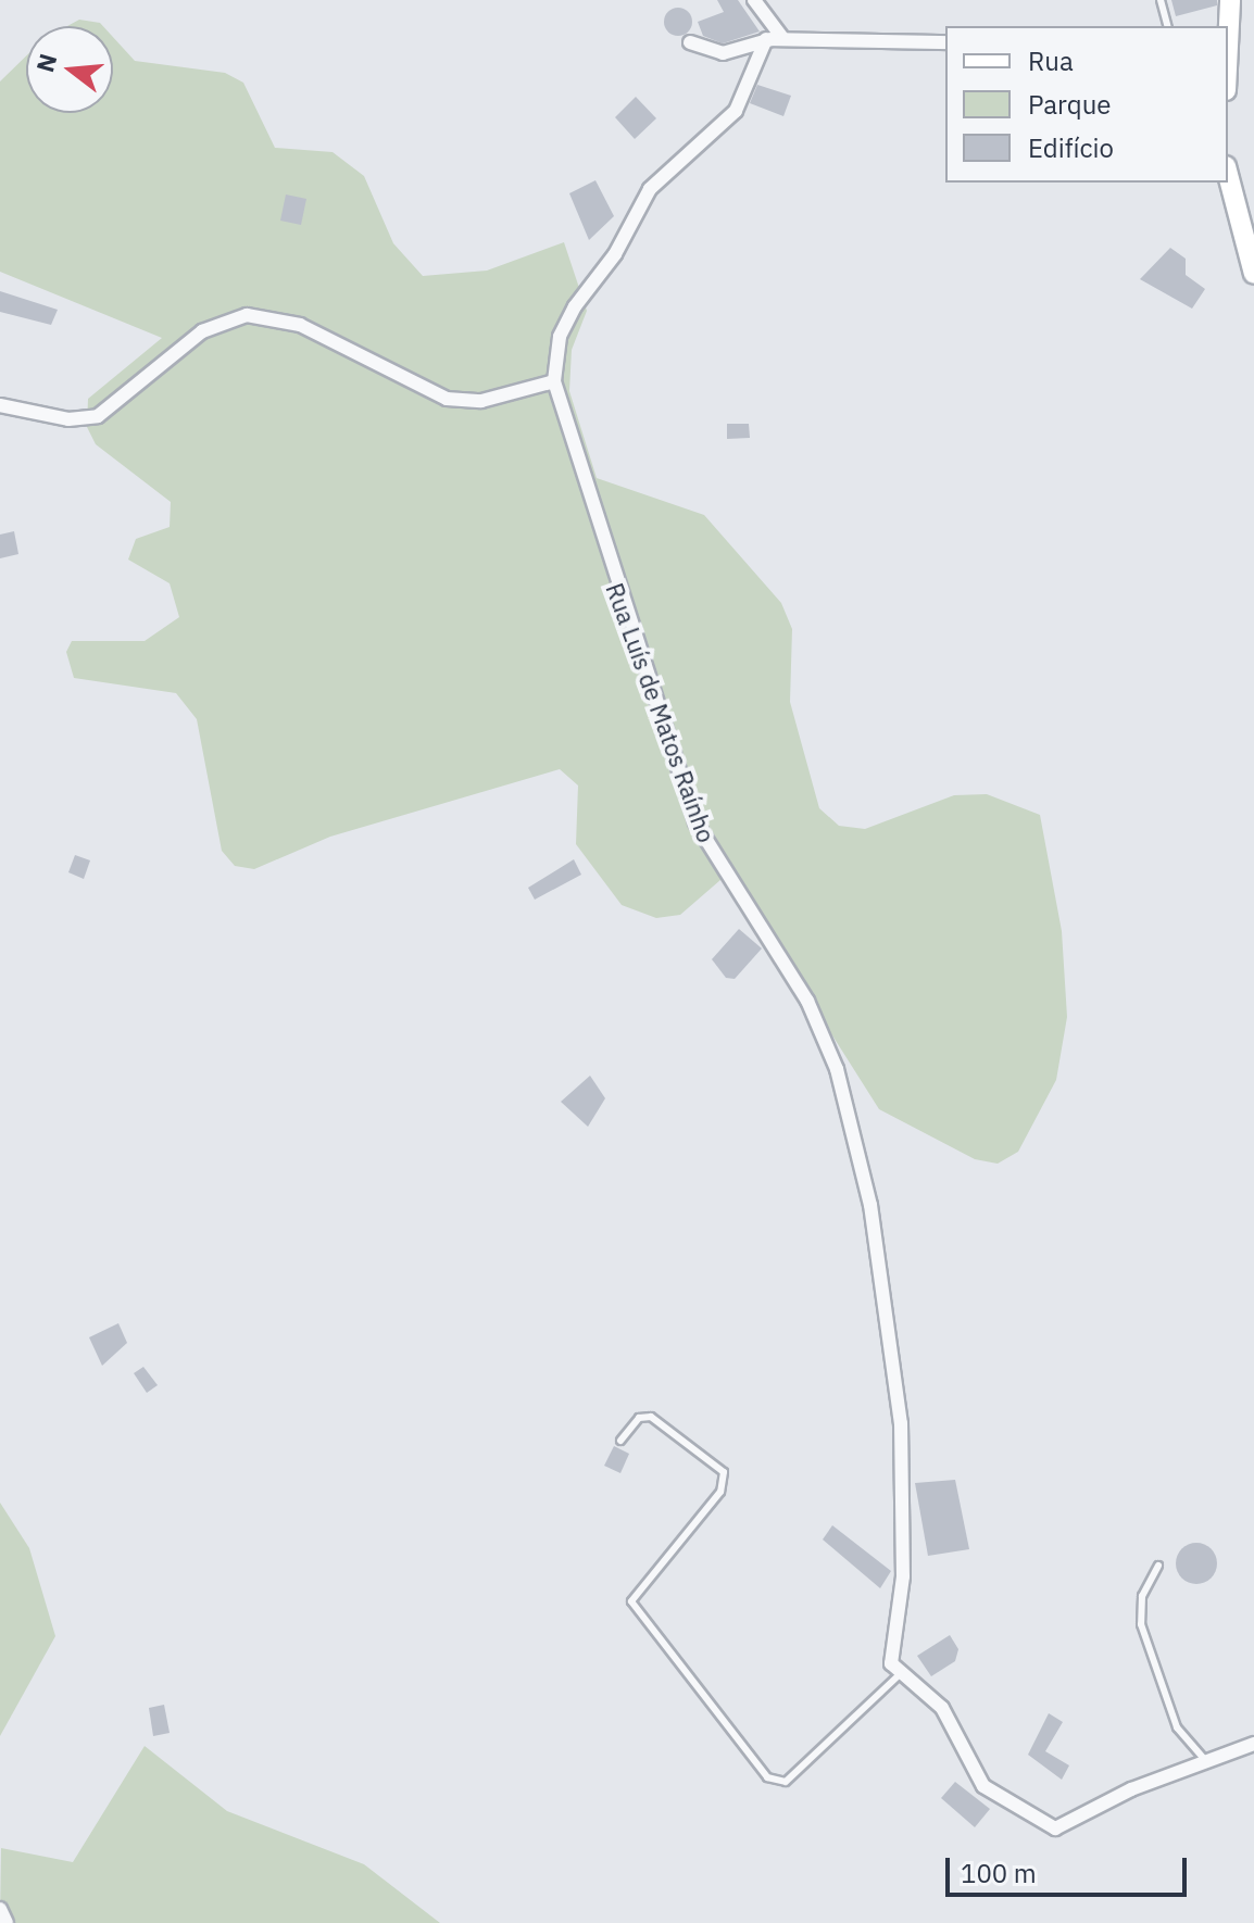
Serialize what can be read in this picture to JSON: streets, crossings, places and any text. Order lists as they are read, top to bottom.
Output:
{
  "streets": {
    "street": ["Rua Luís de Matos Raínho"]
  },
  "legend": ["Rua", "Parque", "Edifício"],
  "scale_bar": "100 m",
  "north": "left"
}
